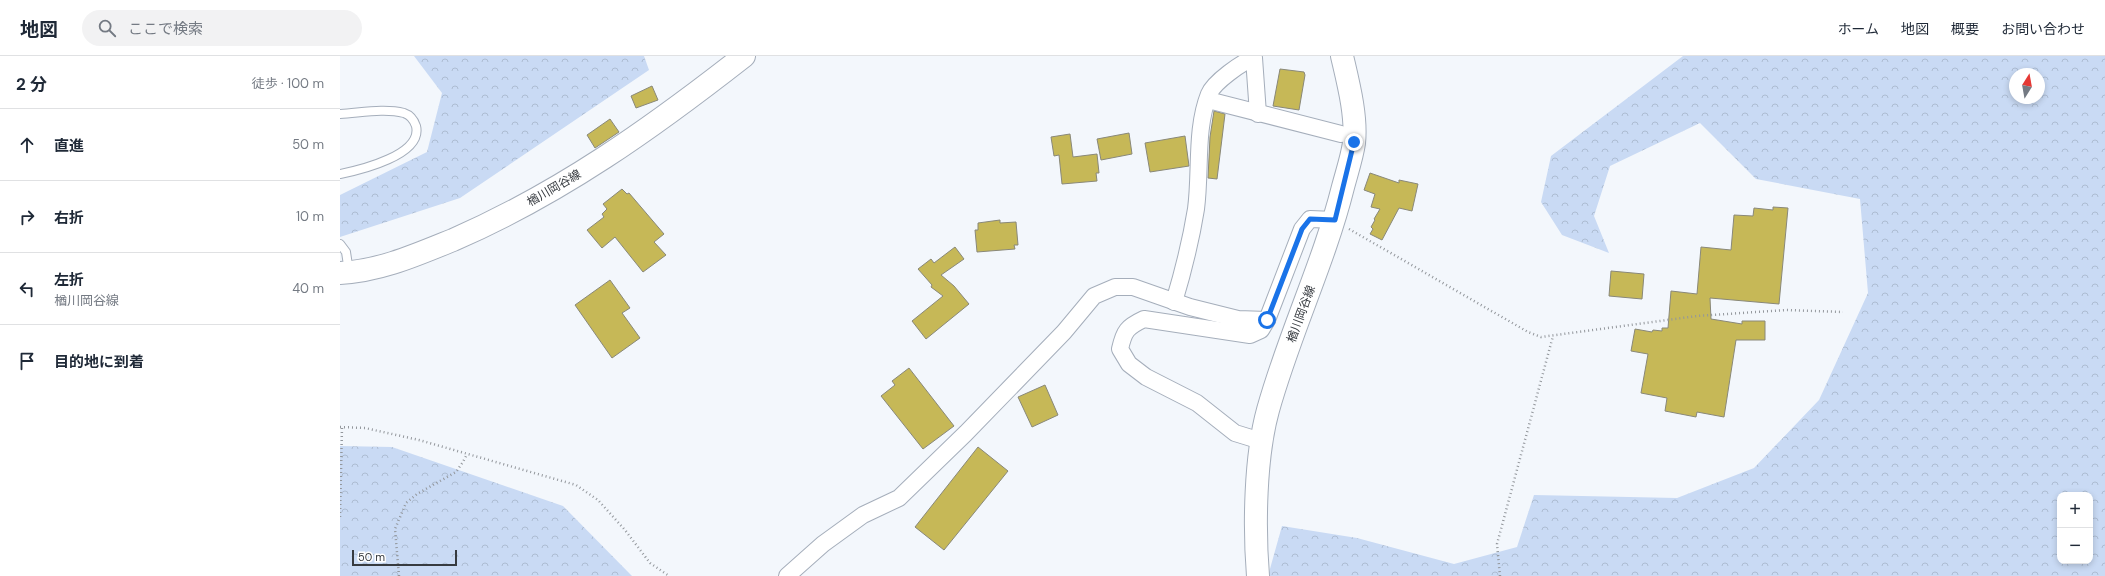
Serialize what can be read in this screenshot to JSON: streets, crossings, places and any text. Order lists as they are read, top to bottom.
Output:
{
  "streets": {
    "main road": ["楢川岡谷線"]
  },
  "scale_bar": "50 m",
  "north": "top",
  "page": {
    "header": "地図",
    "search": "ここで検索",
    "nav": [
      "ホーム",
      "地図",
      "概要",
      "お問い合わせ"
    ],
    "heading": ["2 分", "徒歩 · 100 m"],
    "list": [
      ["直進", "50 m"],
      ["右折", "10 m"],
      ["左折", "楢川岡谷線", "40 m"],
      "目的地に到着"
    ],
    "map_buttons": ["+", "−"],
    "scale": "50 m"
  }
}
